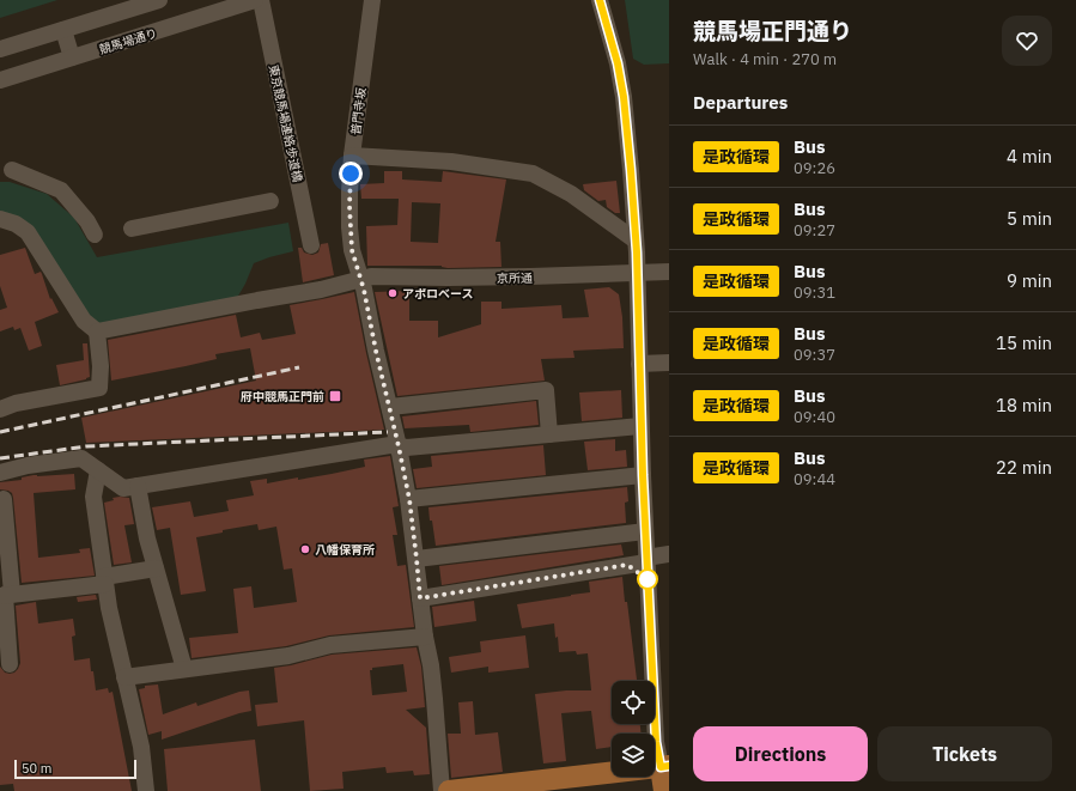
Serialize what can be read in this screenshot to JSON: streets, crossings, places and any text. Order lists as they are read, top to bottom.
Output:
{
  "streets": {
    "street": [
      "競馬場通り",
      "普門寺坂",
      "東京競馬場連絡歩道橋",
      "京所通"
    ]
  },
  "crossings": [
    ["普門寺坂", "京所通"]
  ],
  "places": {
    "other": ["アポロベース", "八幡保育所"],
    "transit": ["府中競馬正門前"]
  },
  "lines": ["bus line 是政循環"],
  "scale_bar": "50 m",
  "page": {
    "heading": [
      ["競馬場正門通り", "Walk · 4 min · 270 m"],
      "Departures"
    ],
    "list": [
      {
        "mark": "是政循環",
        "name": "Bus",
        "note": "09:26",
        "value": "4 min"
      },
      {
        "mark": "是政循環",
        "name": "Bus",
        "note": "09:27",
        "value": "5 min"
      },
      {
        "mark": "是政循環",
        "name": "Bus",
        "note": "09:31",
        "value": "9 min"
      },
      {
        "mark": "是政循環",
        "name": "Bus",
        "note": "09:37",
        "value": "15 min"
      },
      {
        "mark": "是政循環",
        "name": "Bus",
        "note": "09:40",
        "value": "18 min"
      },
      {
        "mark": "是政循環",
        "name": "Bus",
        "note": "09:44",
        "value": "22 min"
      }
    ],
    "buttons": ["Directions", "Tickets"],
    "scale": "50 m"
  }
}
